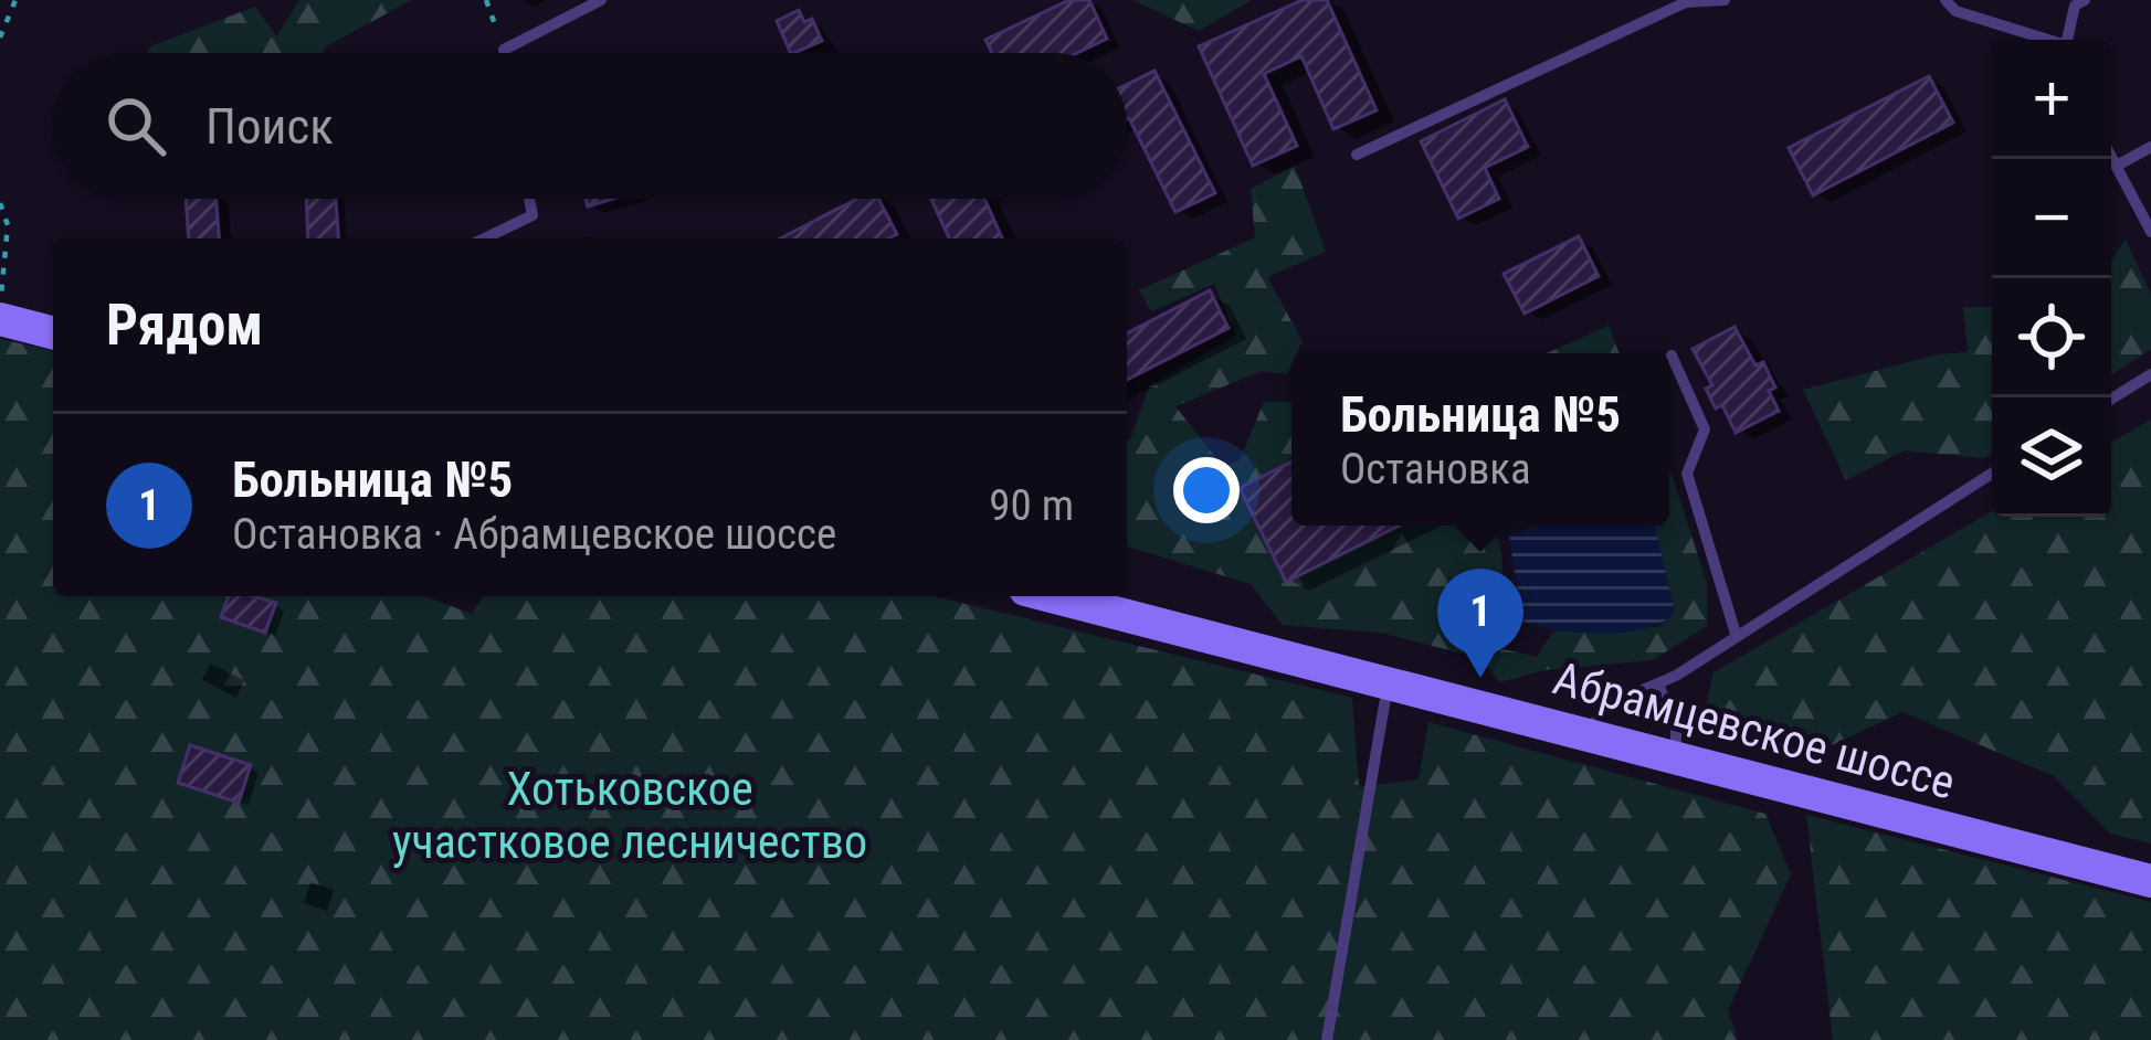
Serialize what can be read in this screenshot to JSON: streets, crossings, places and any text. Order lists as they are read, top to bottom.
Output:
{
  "streets": {
    "street": ["Абрамцевское шоссе"]
  },
  "parks": ["Хотьковское участковое лесничество"],
  "page": {
    "map_buttons": ["+", "−"],
    "search": "Поиск",
    "heading": "Рядом",
    "popup": ["Больница №5", "Остановка"],
    "list": [
      {
        "mark": "1",
        "name": "Больница №5",
        "note": "Остановка · Абрамцевское шоссе",
        "value": "90 m"
      }
    ],
    "pins": "1"
  }
}
